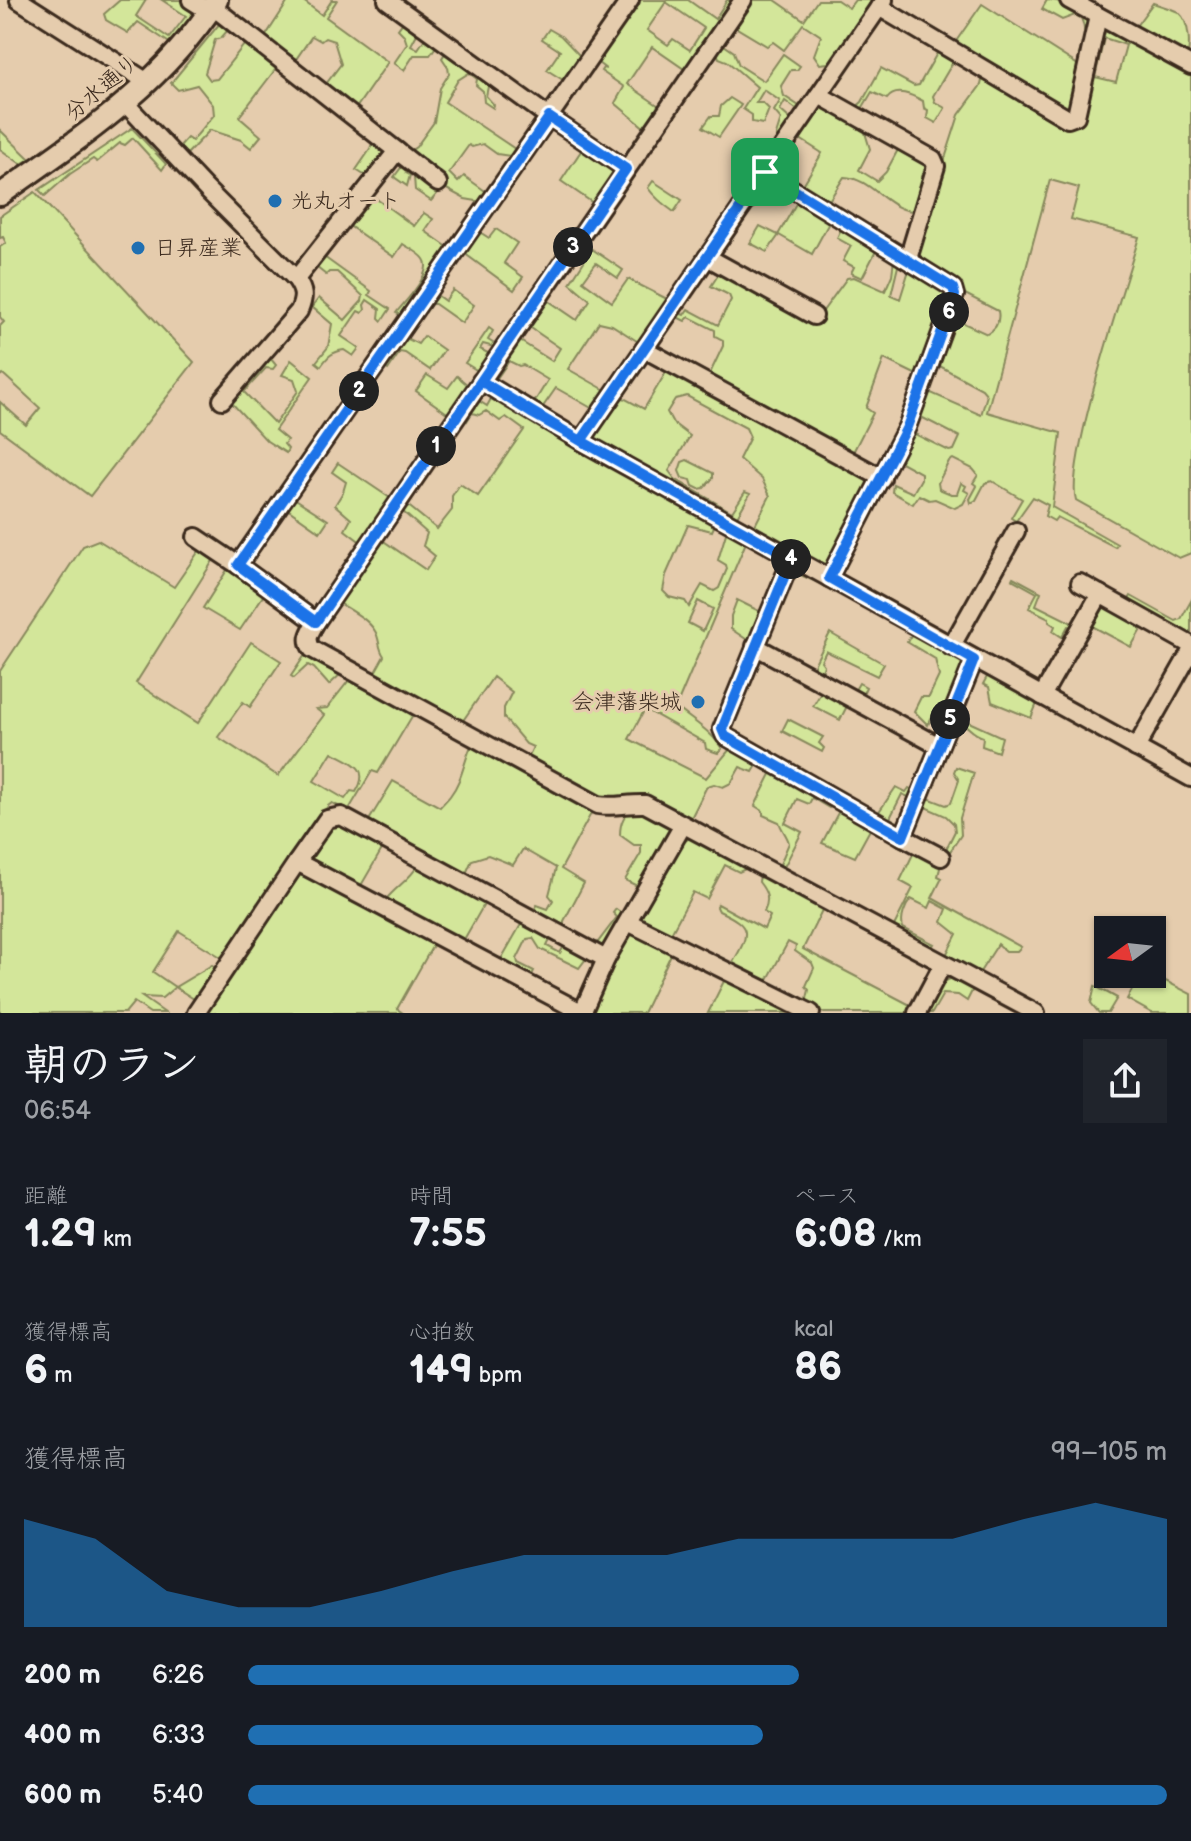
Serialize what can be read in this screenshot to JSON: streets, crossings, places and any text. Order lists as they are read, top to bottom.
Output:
{
  "streets": {
    "street": ["分水通り"]
  },
  "places": ["光丸オート", "日昇産業", "会津藩柴城"],
  "north": "left",
  "page": {
    "pins": [
      "3",
      "6",
      "2",
      "1",
      "4",
      "5"
    ],
    "heading": ["朝のラン", "06:54"],
    "stats": [
      ["距離", "1.29 km"],
      ["時間", "7:55"],
      ["ペース", "6:08 /km"],
      ["獲得標高", "6 m"],
      ["心拍数", "149 bpm"],
      ["kcal", "86"]
    ],
    "chart": ["獲得標高", "99–105 m"],
    "list": [
      {
        "name": "200 m",
        "note": "6:26"
      },
      {
        "name": "400 m",
        "note": "6:33"
      },
      {
        "name": "600 m",
        "note": "5:40"
      }
    ]
  }
}
